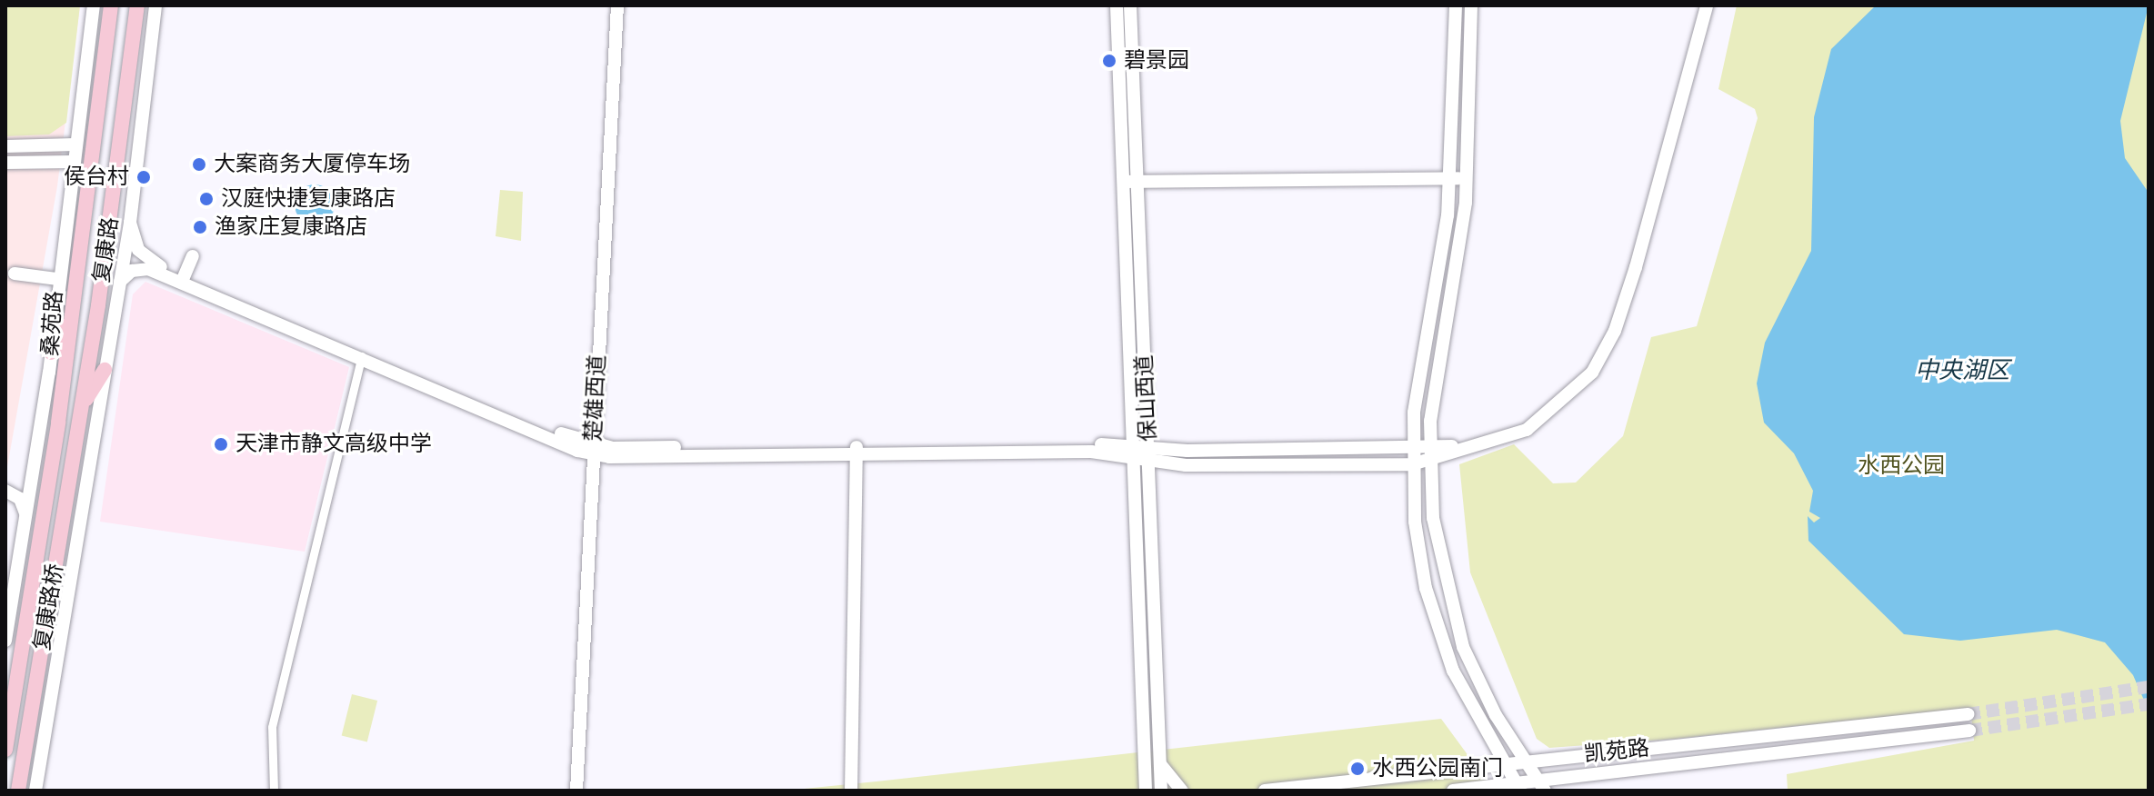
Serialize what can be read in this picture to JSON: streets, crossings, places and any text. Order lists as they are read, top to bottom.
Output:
{
  "streets": {
    "highway": ["复康路", "复康路桥"],
    "main road": [
      "桑苑路",
      "楚雄西道",
      "保山西道",
      "凯苑路"
    ]
  },
  "crossings": [
    ["复康路", "复康路桥"]
  ],
  "water": ["中央湖区"],
  "parks": ["水西公园"],
  "places": [
    "碧景园",
    "大案商务大厦停车场",
    "侯台村",
    "汉庭快捷复康路店",
    "渔家庄复康路店",
    "天津市静文高级中学",
    "水西公园南门"
  ]
}
